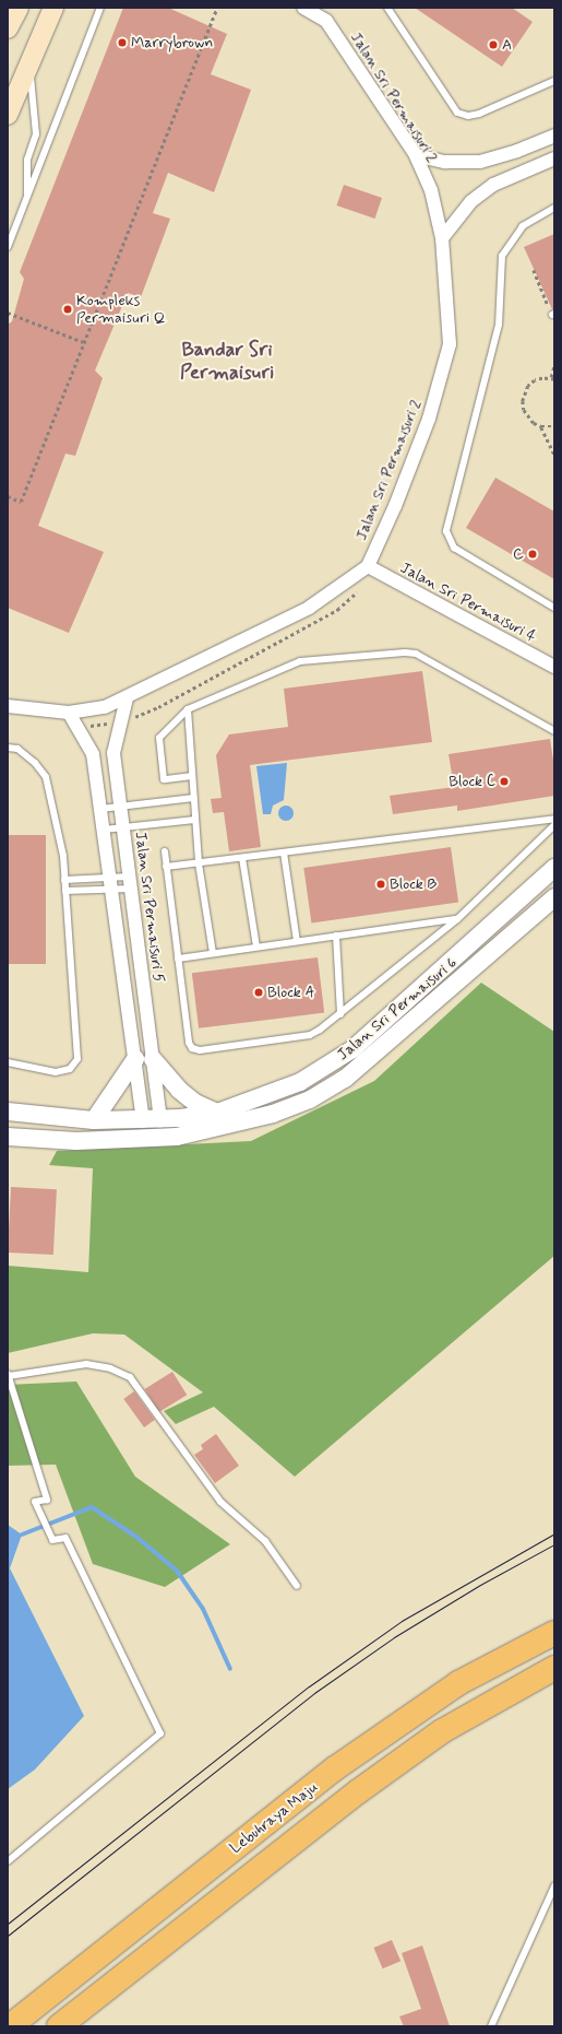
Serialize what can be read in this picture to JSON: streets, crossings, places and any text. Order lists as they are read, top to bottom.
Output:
{
  "streets": {
    "highway": ["Lebuhraya Maju"],
    "street": [
      "Jalan Sri Permaisuri 2",
      "Jalan Sri Permaisuri 4",
      "Jalan Sri Permaisuri 5",
      "Jalan Sri Permaisuri 6"
    ]
  },
  "crossings": [
    ["Jalan Sri Permaisuri 2", "Jalan Sri Permaisuri 4"],
    ["Jalan Sri Permaisuri 2", "Jalan Sri Permaisuri 5"],
    ["Jalan Sri Permaisuri 5", "Jalan Sri Permaisuri 6"]
  ],
  "districts": ["Bandar Sri Permaisuri"],
  "places": [
    "Marrybrown",
    "A",
    "Kompleks Permaisuri Q",
    "C",
    "Block C",
    "Block B",
    "Block A"
  ]
}
